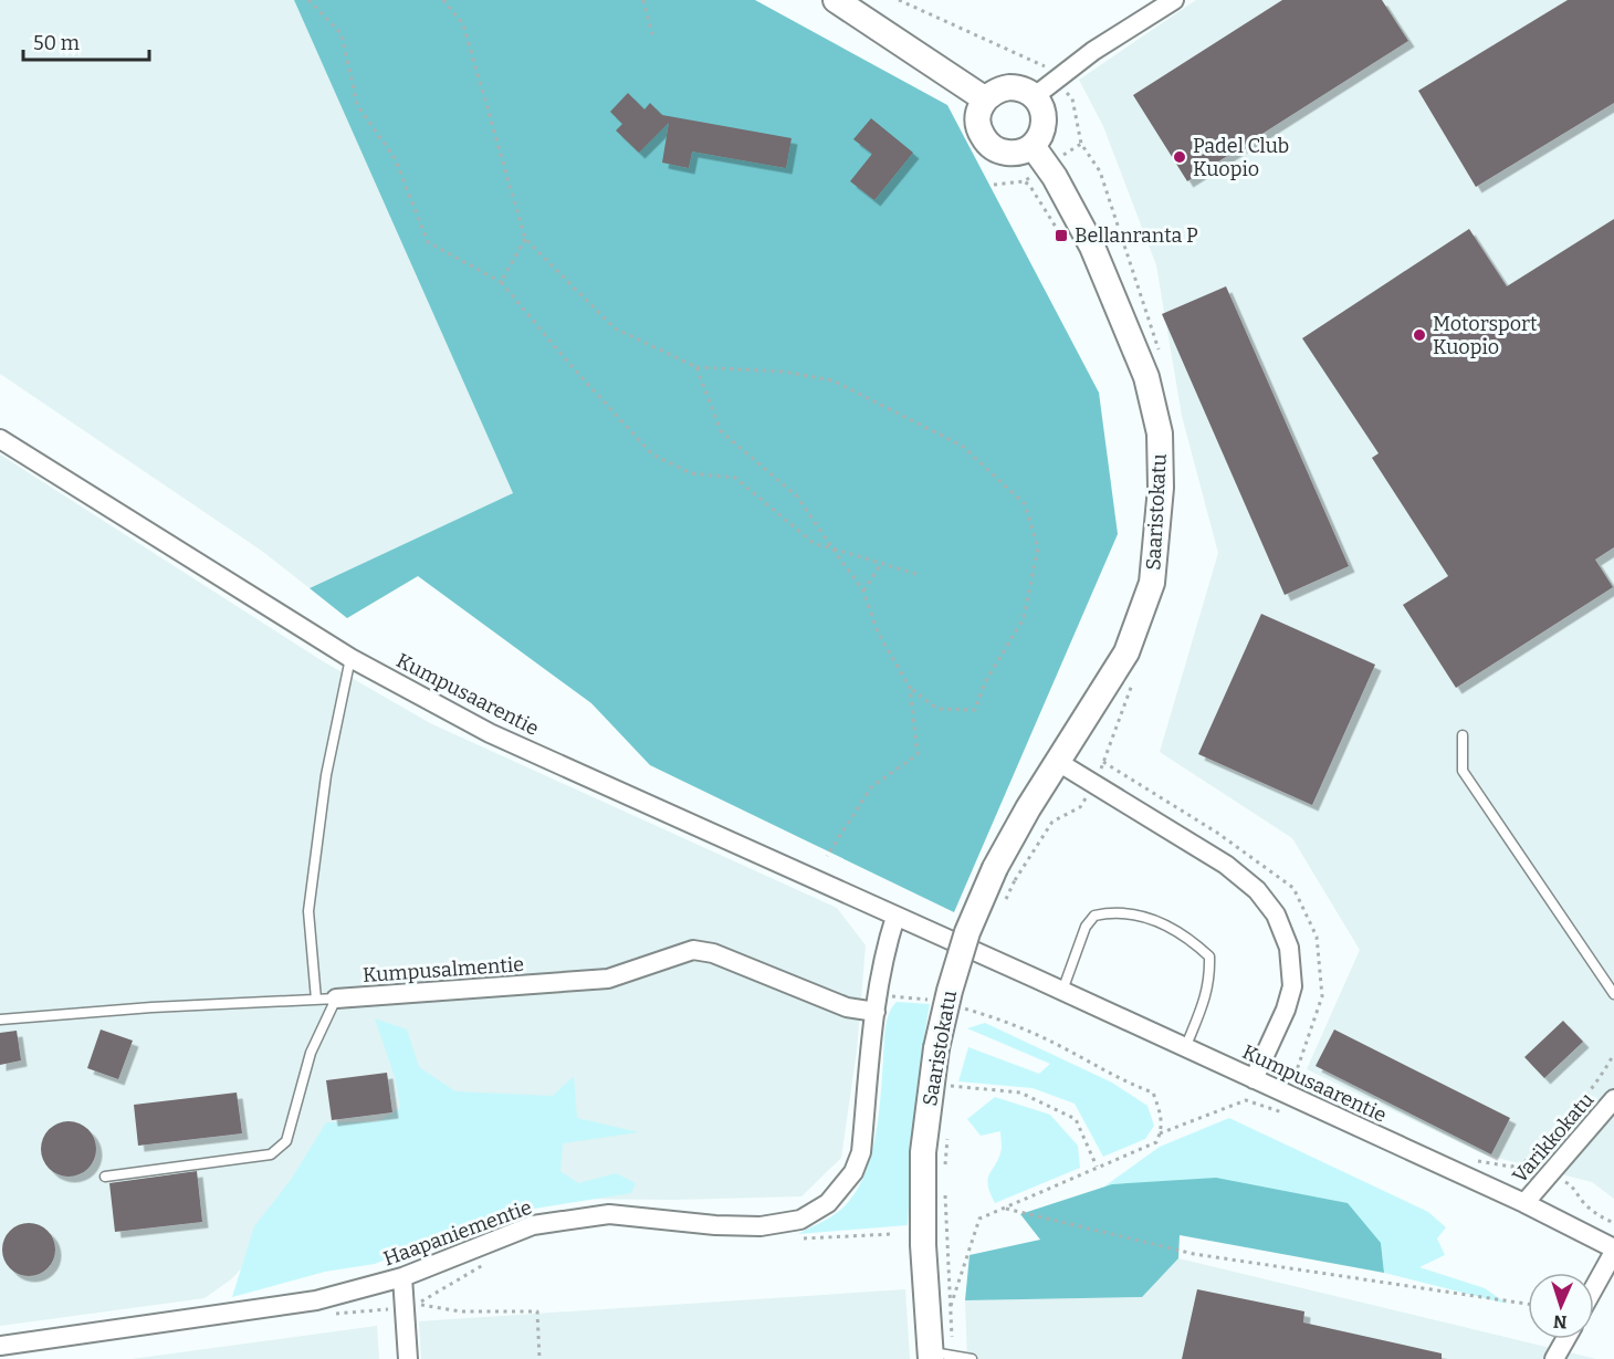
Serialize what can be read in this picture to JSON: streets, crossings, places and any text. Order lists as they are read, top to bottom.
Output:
{
  "streets": {
    "main road": ["Saaristokatu"],
    "street": [
      "Kumpusaarentie",
      "Kumpusalmentie",
      "Varikkokatu",
      "Haapaniementie"
    ]
  },
  "crossings": [
    ["Kumpusaarentie", "Varikkokatu"],
    ["Kumpusaarentie", "Haapaniementie"],
    ["Kumpusalmentie", "Haapaniementie"]
  ],
  "places": {
    "other": ["Padel Club Kuopio", "Motorsport Kuopio"],
    "transit": ["Bellanranta P"]
  },
  "scale_bar": "50 m",
  "north": "bottom"
}
